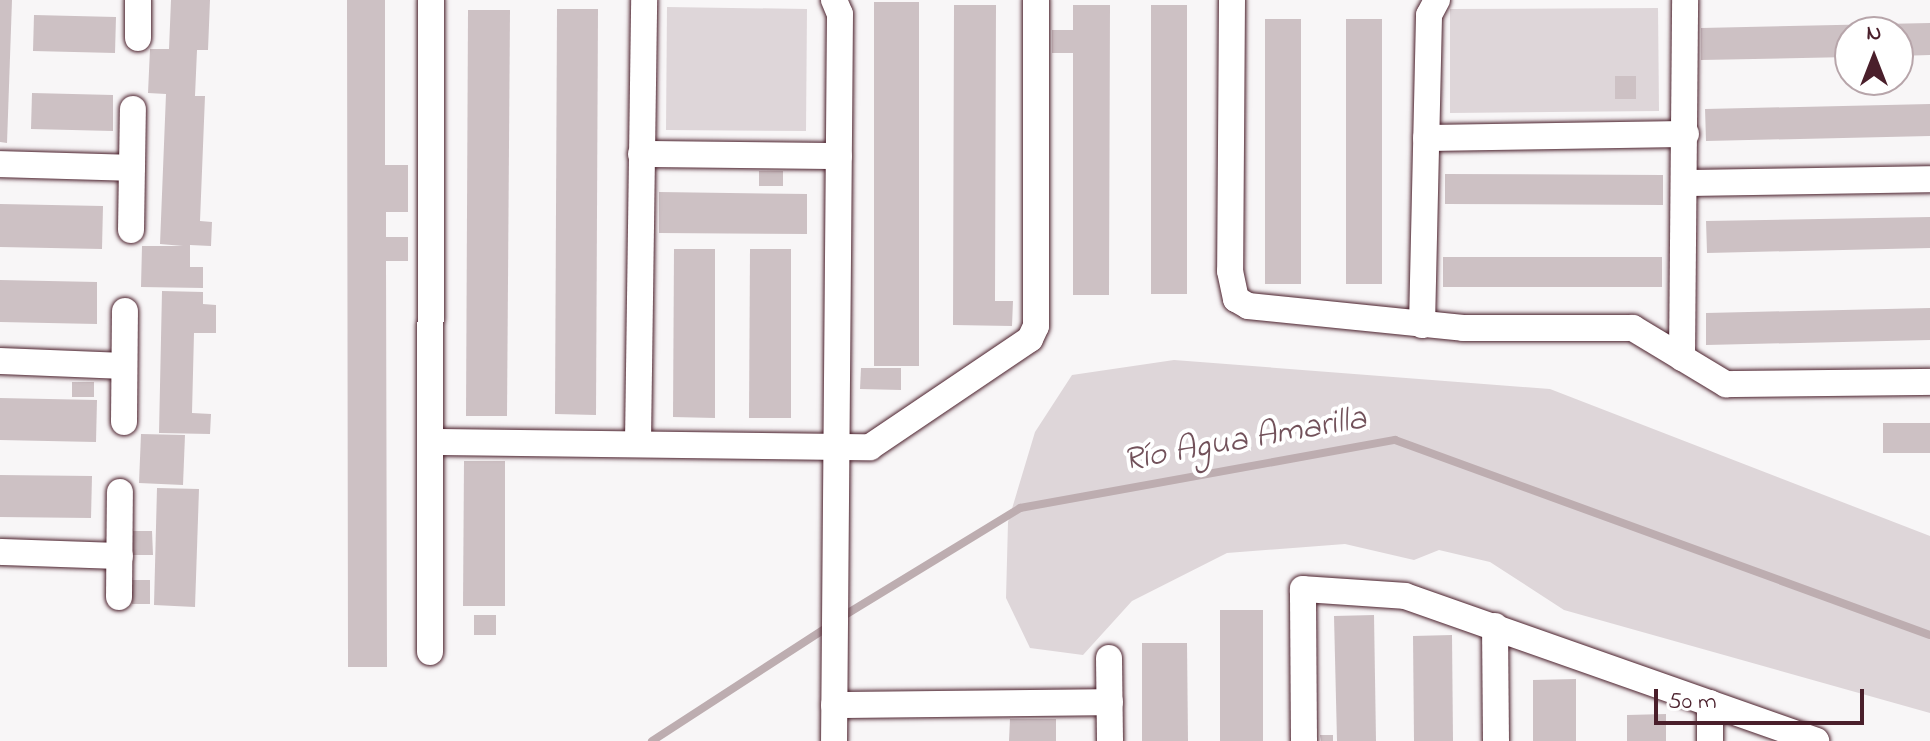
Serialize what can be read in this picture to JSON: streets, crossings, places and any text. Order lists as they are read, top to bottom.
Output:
{
  "water": ["Río Agua Amarilla"],
  "scale_bar": "50 m",
  "north": "top"
}
